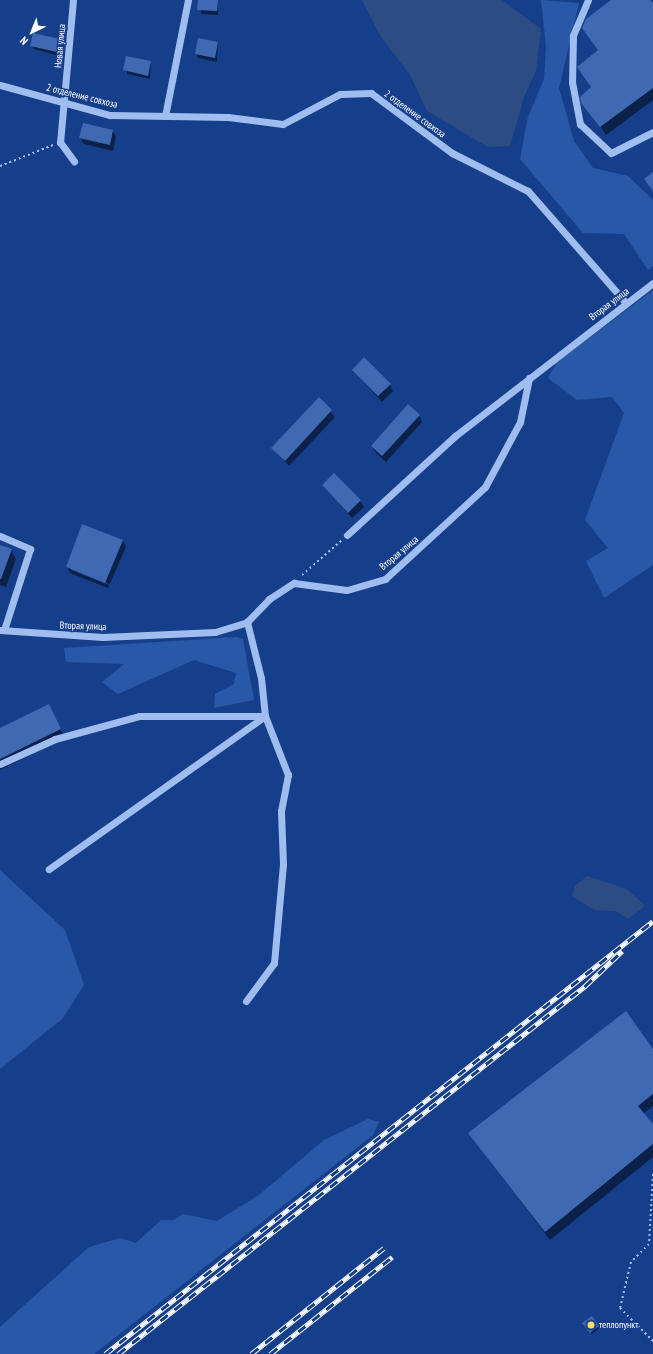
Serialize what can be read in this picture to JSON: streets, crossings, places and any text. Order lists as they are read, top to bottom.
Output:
{
  "streets": {
    "street": ["Новая улица", "2 отделение совхоза", "Вторая улица"]
  },
  "crossings": [
    ["Новая улица", "2 отделение совхоза"],
    ["2 отделение совхоза", "Вторая улица"]
  ],
  "places": ["теплопункт"],
  "north": "bottom left"
}
